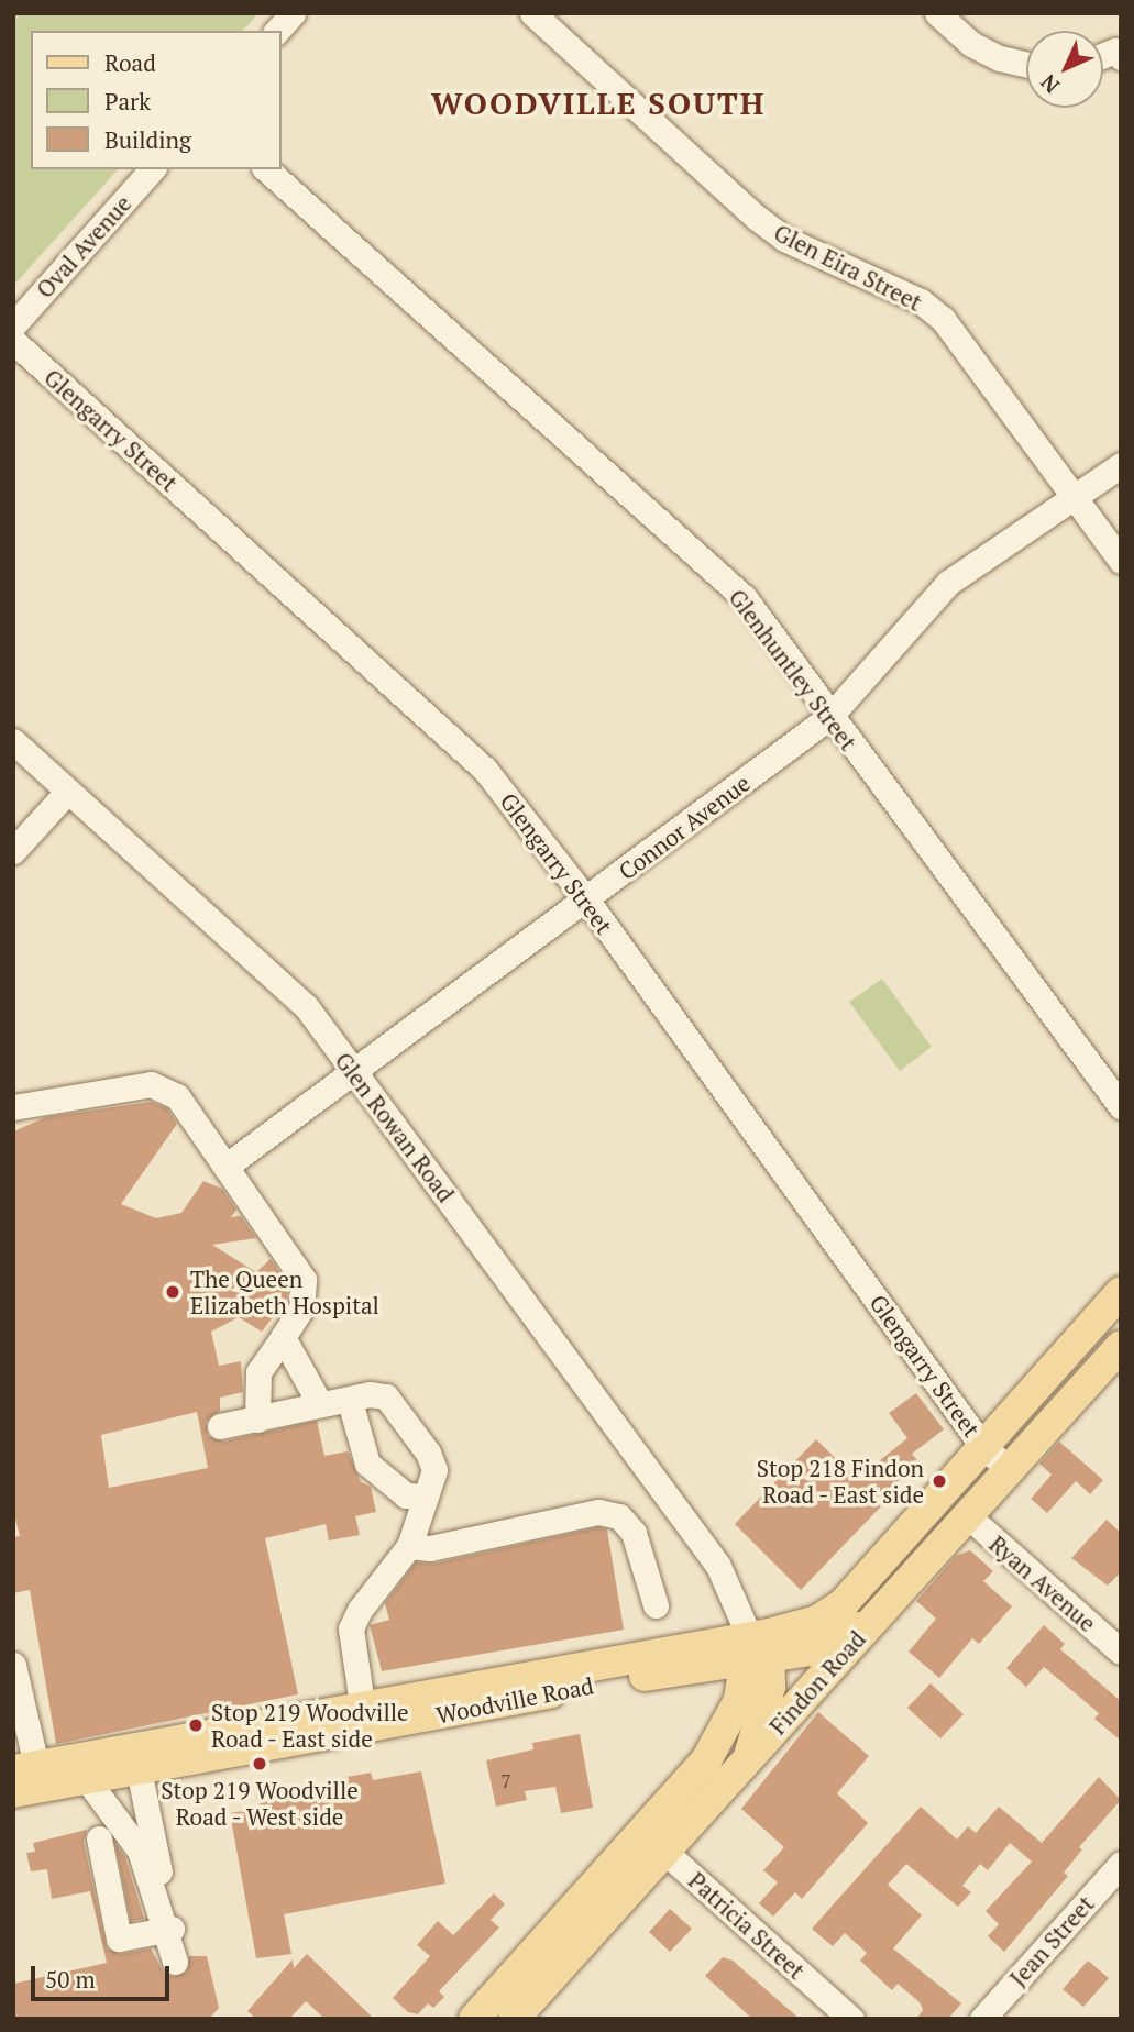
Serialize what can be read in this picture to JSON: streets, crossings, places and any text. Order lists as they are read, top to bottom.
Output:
{
  "streets": {
    "main road": ["Findon Road", "Woodville Road"],
    "street": [
      "Oval Avenue",
      "Glen Eira Street",
      "Glengarry Street",
      "Glenhuntley Street",
      "Connor Avenue",
      "Glen Rowan Road",
      "Ryan Avenue",
      "Patricia Street",
      "Jean Street"
    ]
  },
  "crossings": [
    ["Glen Eira Street", "Connor Avenue"],
    ["Glengarry Street", "Connor Avenue"],
    ["Glengarry Street", "Findon Road"],
    ["Glenhuntley Street", "Connor Avenue"],
    ["Connor Avenue", "Glen Rowan Road"],
    ["Glen Rowan Road", "Findon Road"],
    ["Glen Rowan Road", "Woodville Road"],
    ["Ryan Avenue", "Findon Road"],
    ["Findon Road", "Woodville Road"],
    ["Findon Road", "Patricia Street"]
  ],
  "districts": ["WOODVILLE SOUTH"],
  "places": [
    "The Queen Elizabeth Hospital",
    "Stop 218 Findon Road - East side",
    "Stop 219 Woodville Road - East side",
    "Stop 219 Woodville Road - West side"
  ],
  "house_numbers": ["7"],
  "legend": ["Road", "Park", "Building"],
  "scale_bar": "50 m",
  "north": "bottom left"
}
